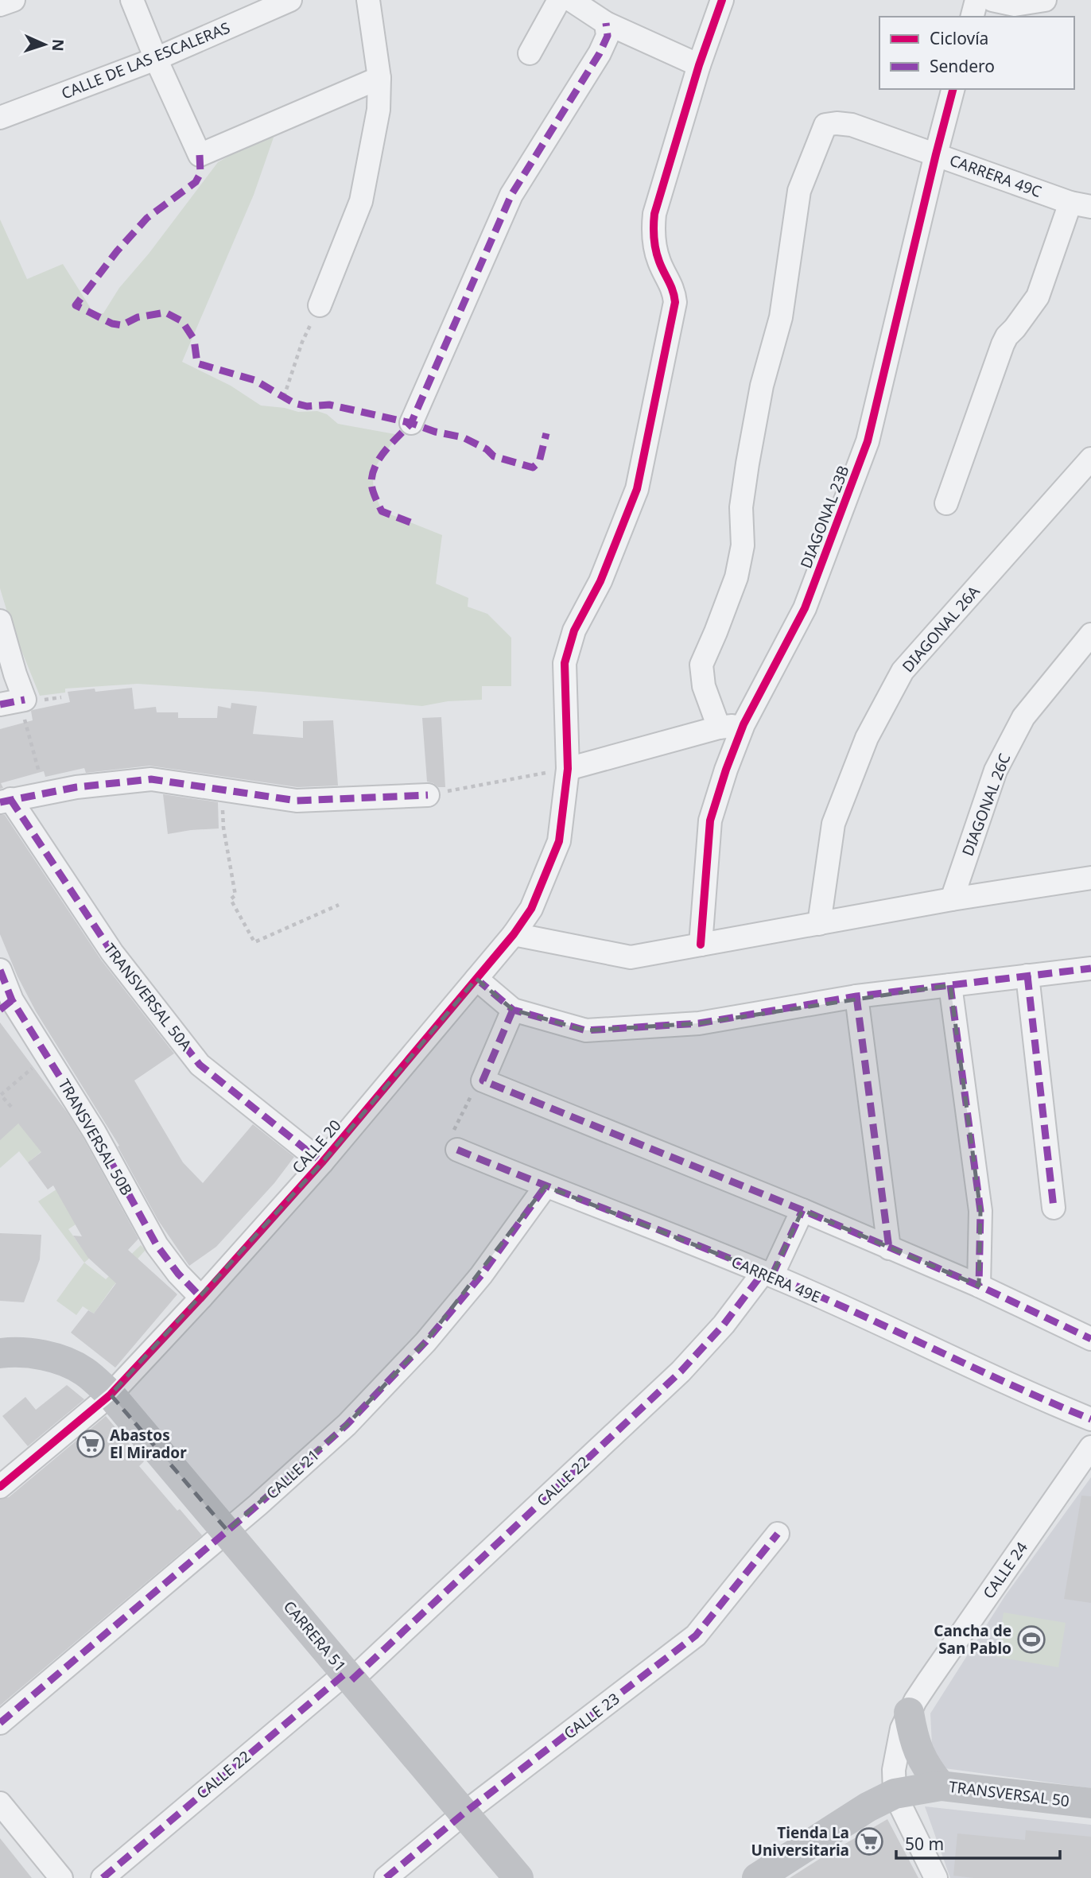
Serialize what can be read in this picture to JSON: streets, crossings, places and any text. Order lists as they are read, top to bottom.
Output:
{
  "streets": {
    "street": [
      "CALLE DE LAS ESCALERAS",
      "CARRERA 49C",
      "DIAGONAL 23B",
      "DIAGONAL 26A",
      "DIAGONAL 26C",
      "TRANSVERSAL 50A",
      "TRANSVERSAL 50B",
      "CALLE 20",
      "CARRERA 49E",
      "CALLE 21",
      "CALLE 22",
      "CALLE 24",
      "CARRERA 51",
      "CALLE 23",
      "TRANSVERSAL 50"
    ]
  },
  "crossings": [
    ["CARRERA 49C", "DIAGONAL 23B"],
    ["TRANSVERSAL 50A", "CALLE 20"],
    ["TRANSVERSAL 50B", "CALLE 20"],
    ["CALLE 20", "CARRERA 51"],
    ["CARRERA 49E", "CALLE 21"],
    ["CARRERA 49E", "CALLE 22"],
    ["CALLE 21", "CARRERA 51"],
    ["CALLE 22", "CARRERA 51"],
    ["CALLE 24", "TRANSVERSAL 50"],
    ["CARRERA 51", "CALLE 23"]
  ],
  "places": {
    "supermarket": ["Abastos El Mirador", "Tienda La Universitaria"],
    "sports": ["Cancha de San Pablo"]
  },
  "legend": ["Ciclovía", "Sendero"],
  "scale_bar": "50 m",
  "north": "right"
}
